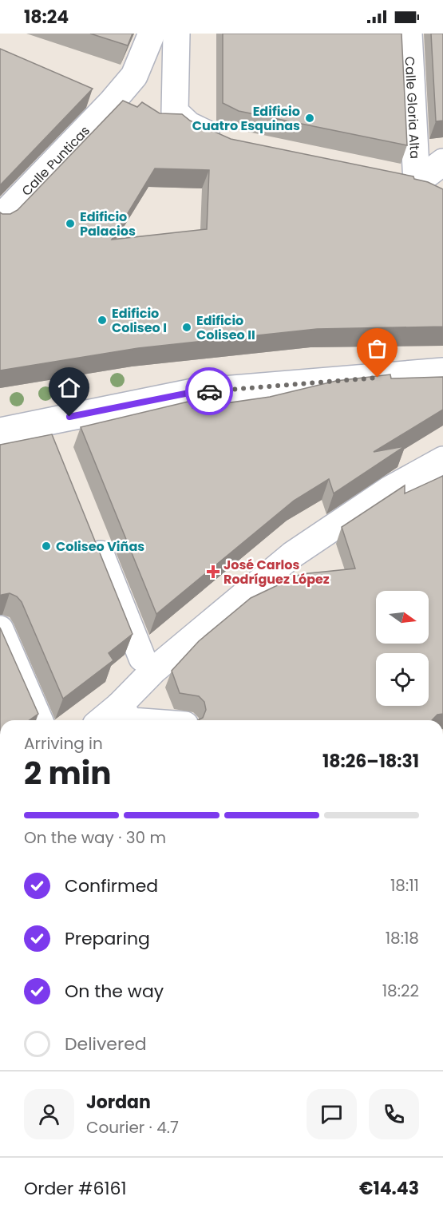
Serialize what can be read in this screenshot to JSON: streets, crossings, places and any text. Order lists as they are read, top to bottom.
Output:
{
  "streets": {
    "main road": ["Calle Gloria Alta", "Calle Punticas"]
  },
  "places": {
    "other": [
      "Edificio Cuatro Esquinas",
      "Edificio Palacios",
      "Edificio Coliseo I",
      "Edificio Coliseo II",
      "Coliseo Viñas"
    ],
    "health": ["José Carlos Rodríguez López"]
  },
  "north": "right",
  "page": {
    "status": "18:24",
    "heading": ["2 min", "Arriving in", "18:26–18:31"],
    "panel": [
      "Jordan",
      "Courier · 4.7",
      "Order #6161",
      "€14.43"
    ],
    "bar": "On the way · 30 m",
    "list": [
      ["Confirmed", "18:11"],
      ["Preparing", "18:18"],
      ["On the way", "18:22"],
      "Delivered"
    ]
  }
}
